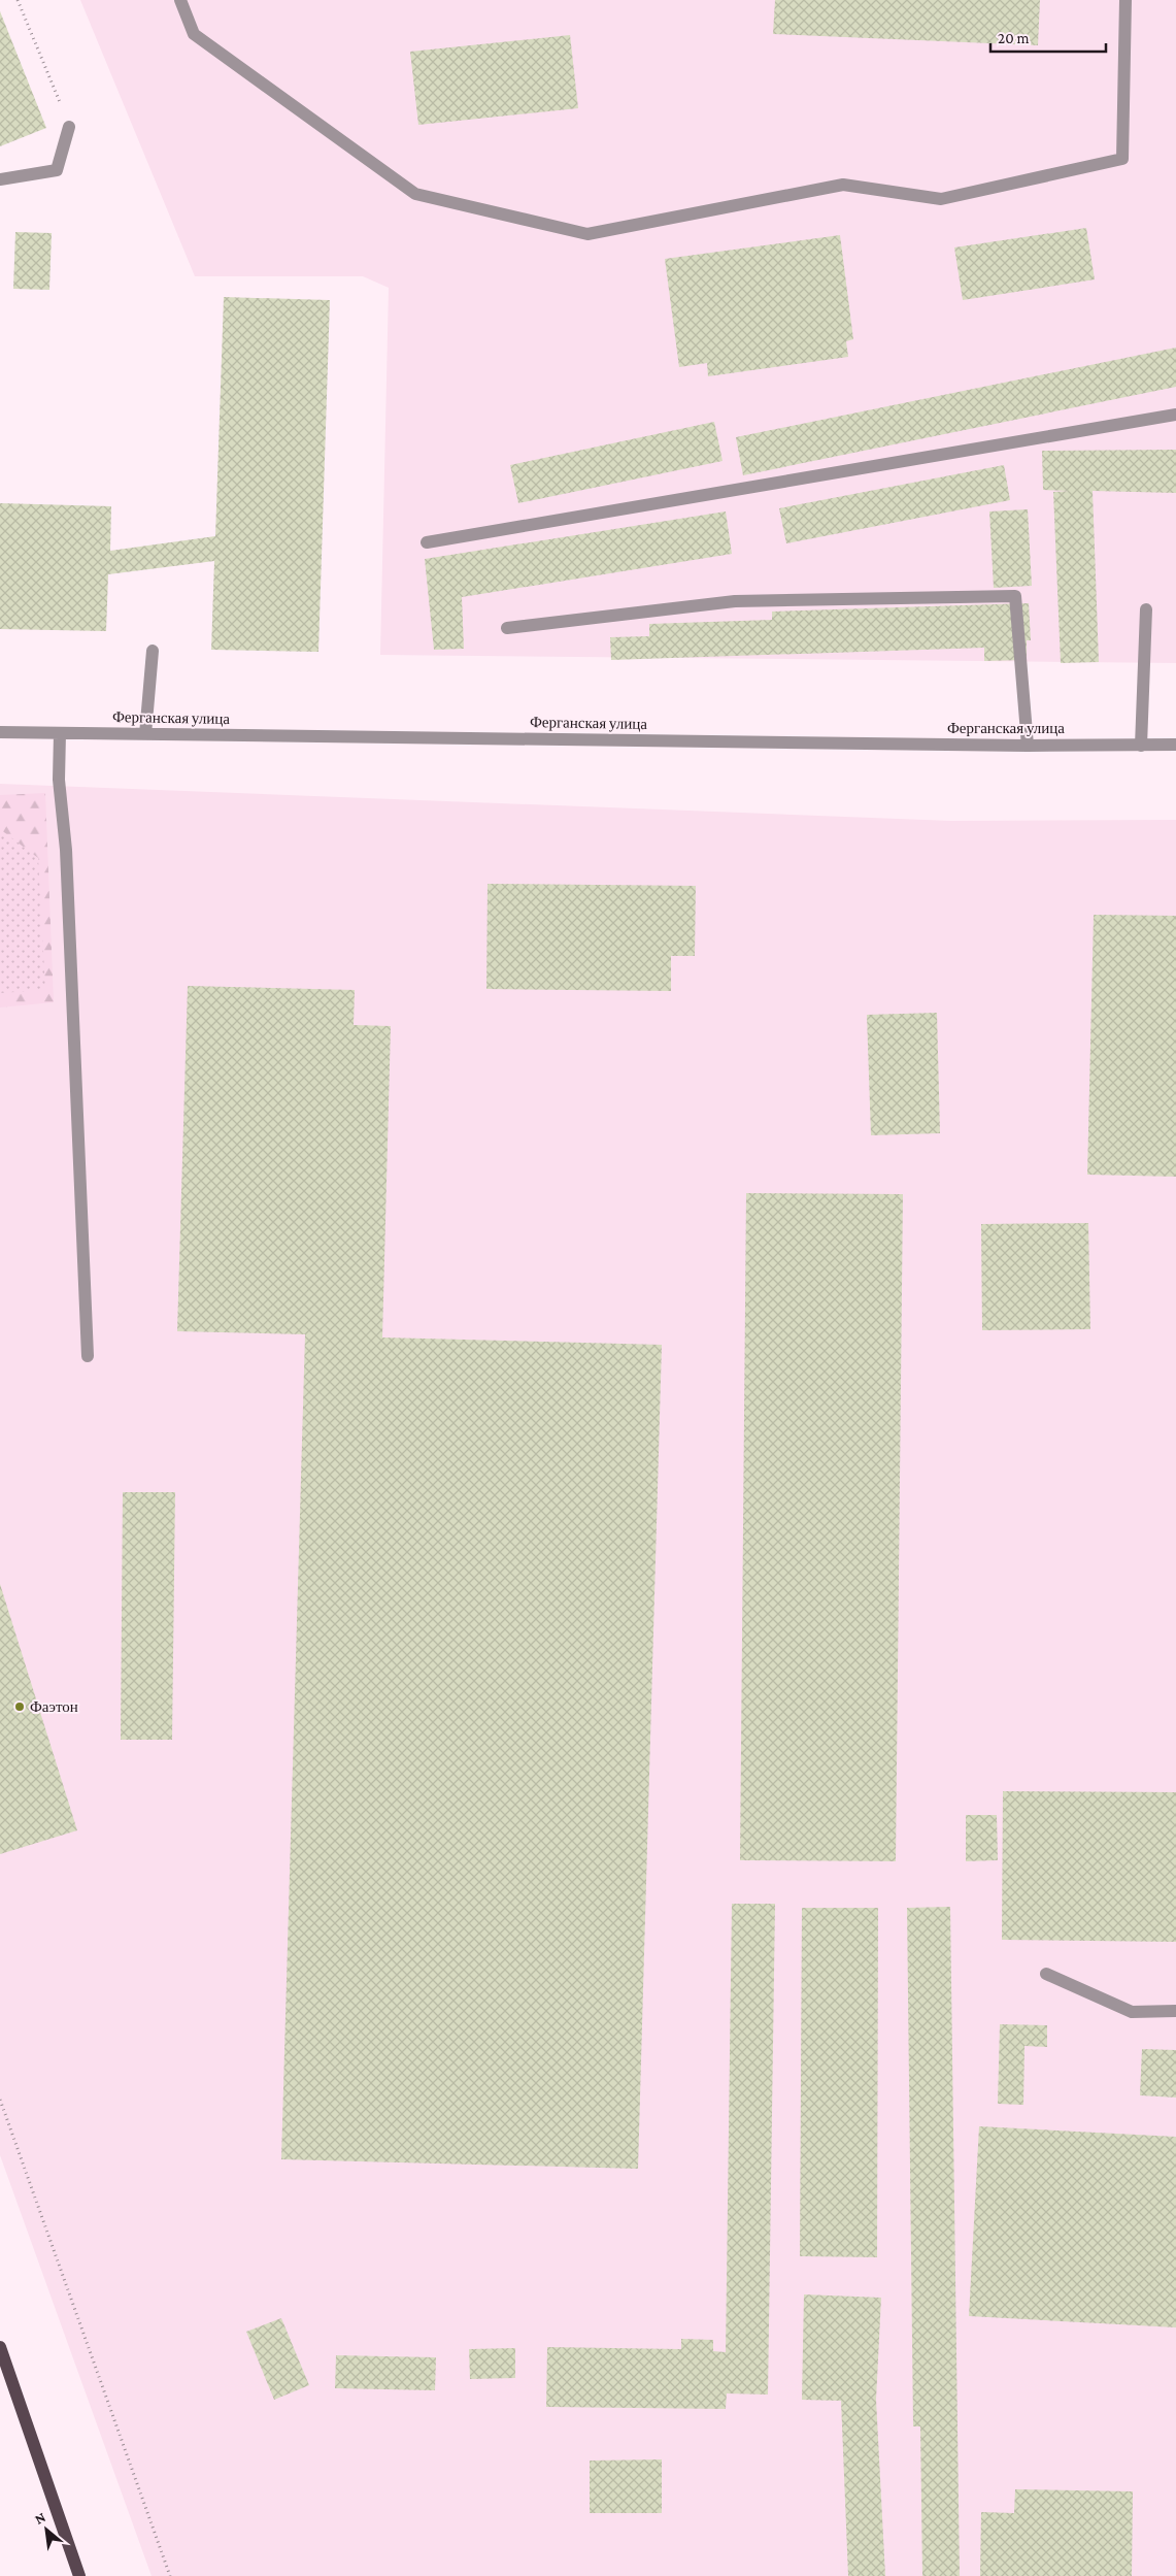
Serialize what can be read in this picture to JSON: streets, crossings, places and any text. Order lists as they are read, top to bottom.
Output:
{
  "streets": {
    "street": ["Ферганская улица"]
  },
  "places": ["Фаэтон"],
  "scale_bar": "20 m",
  "north": "top left"
}
